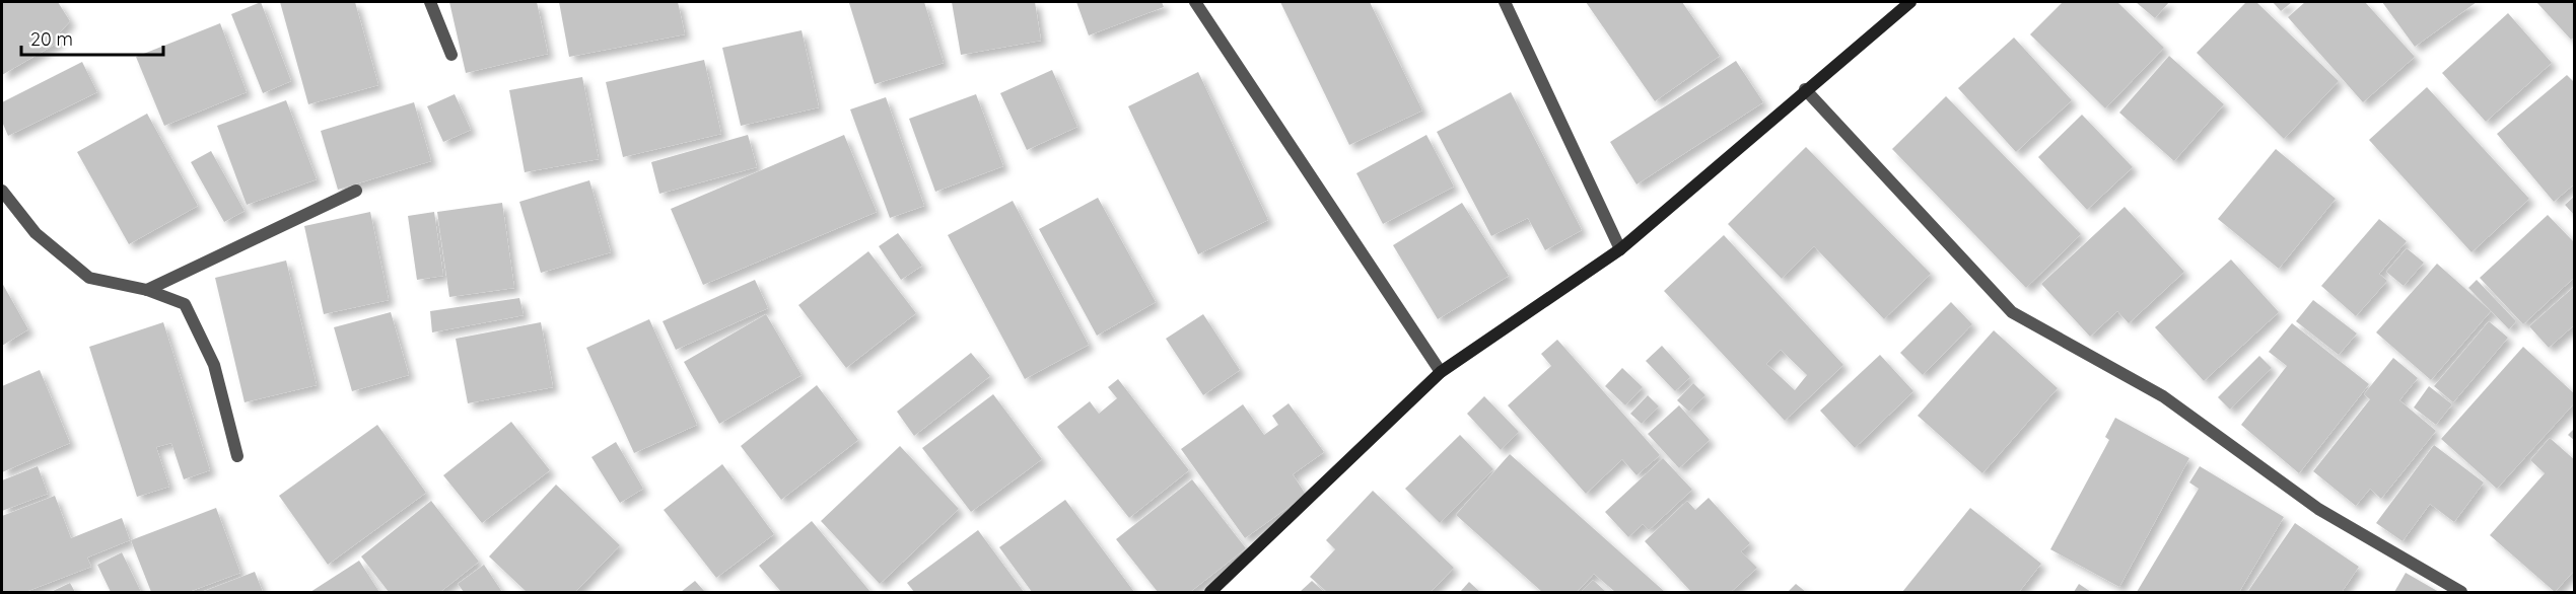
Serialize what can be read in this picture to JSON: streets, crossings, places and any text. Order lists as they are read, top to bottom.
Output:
{
  "scale_bar": "20 m"
}
